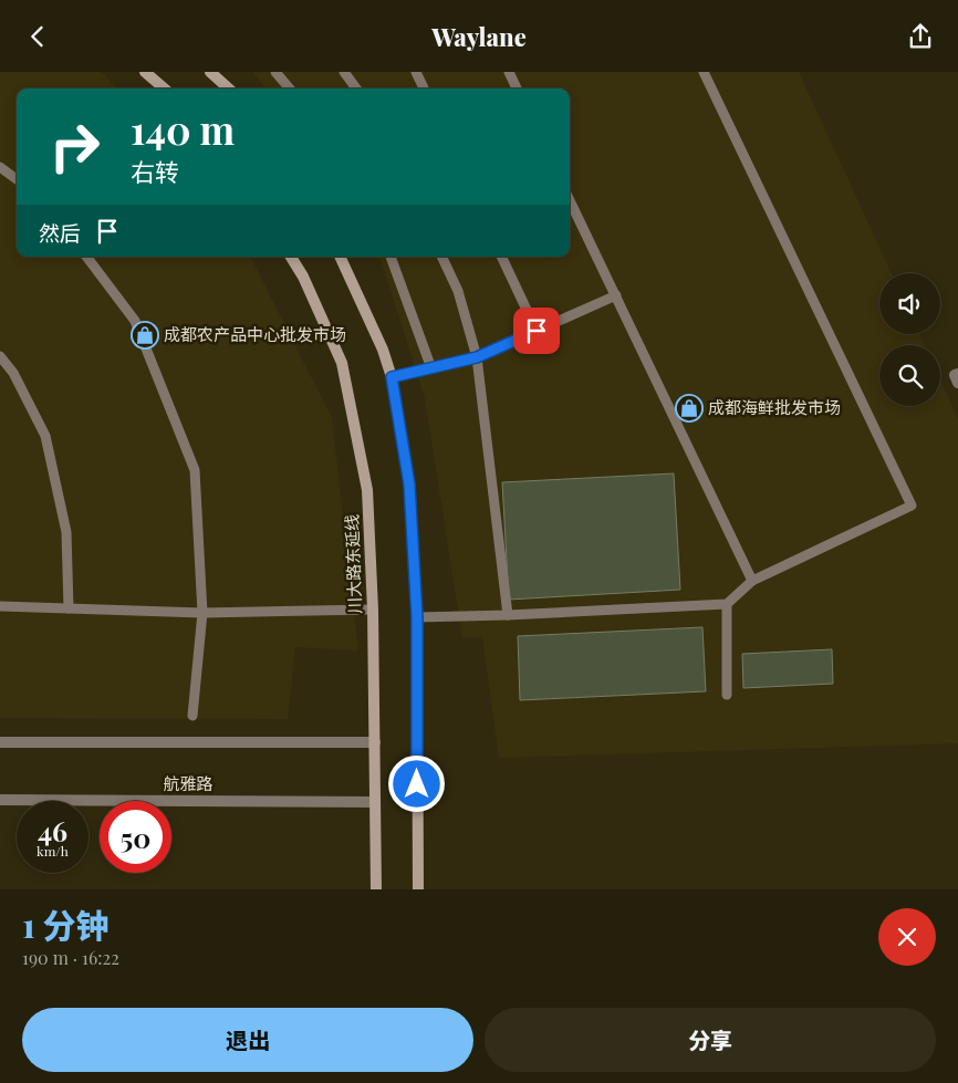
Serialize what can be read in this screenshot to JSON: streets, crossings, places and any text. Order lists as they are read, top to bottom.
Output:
{
  "streets": {
    "main road": ["川大路东延线"],
    "street": ["航雅路"]
  },
  "crossings": [
    ["川大路东延线", "航雅路"]
  ],
  "places": {
    "shop": ["成都农产品中心批发市场", "成都海鲜批发市场"]
  },
  "page": {
    "header": "Waylane",
    "turn": ["140 m", "右转"],
    "then": "然后",
    "speed": "46 km/h",
    "limit": "50",
    "heading": ["1 分钟", "190 m · 16:22"],
    "buttons": ["退出", "分享"]
  }
}
